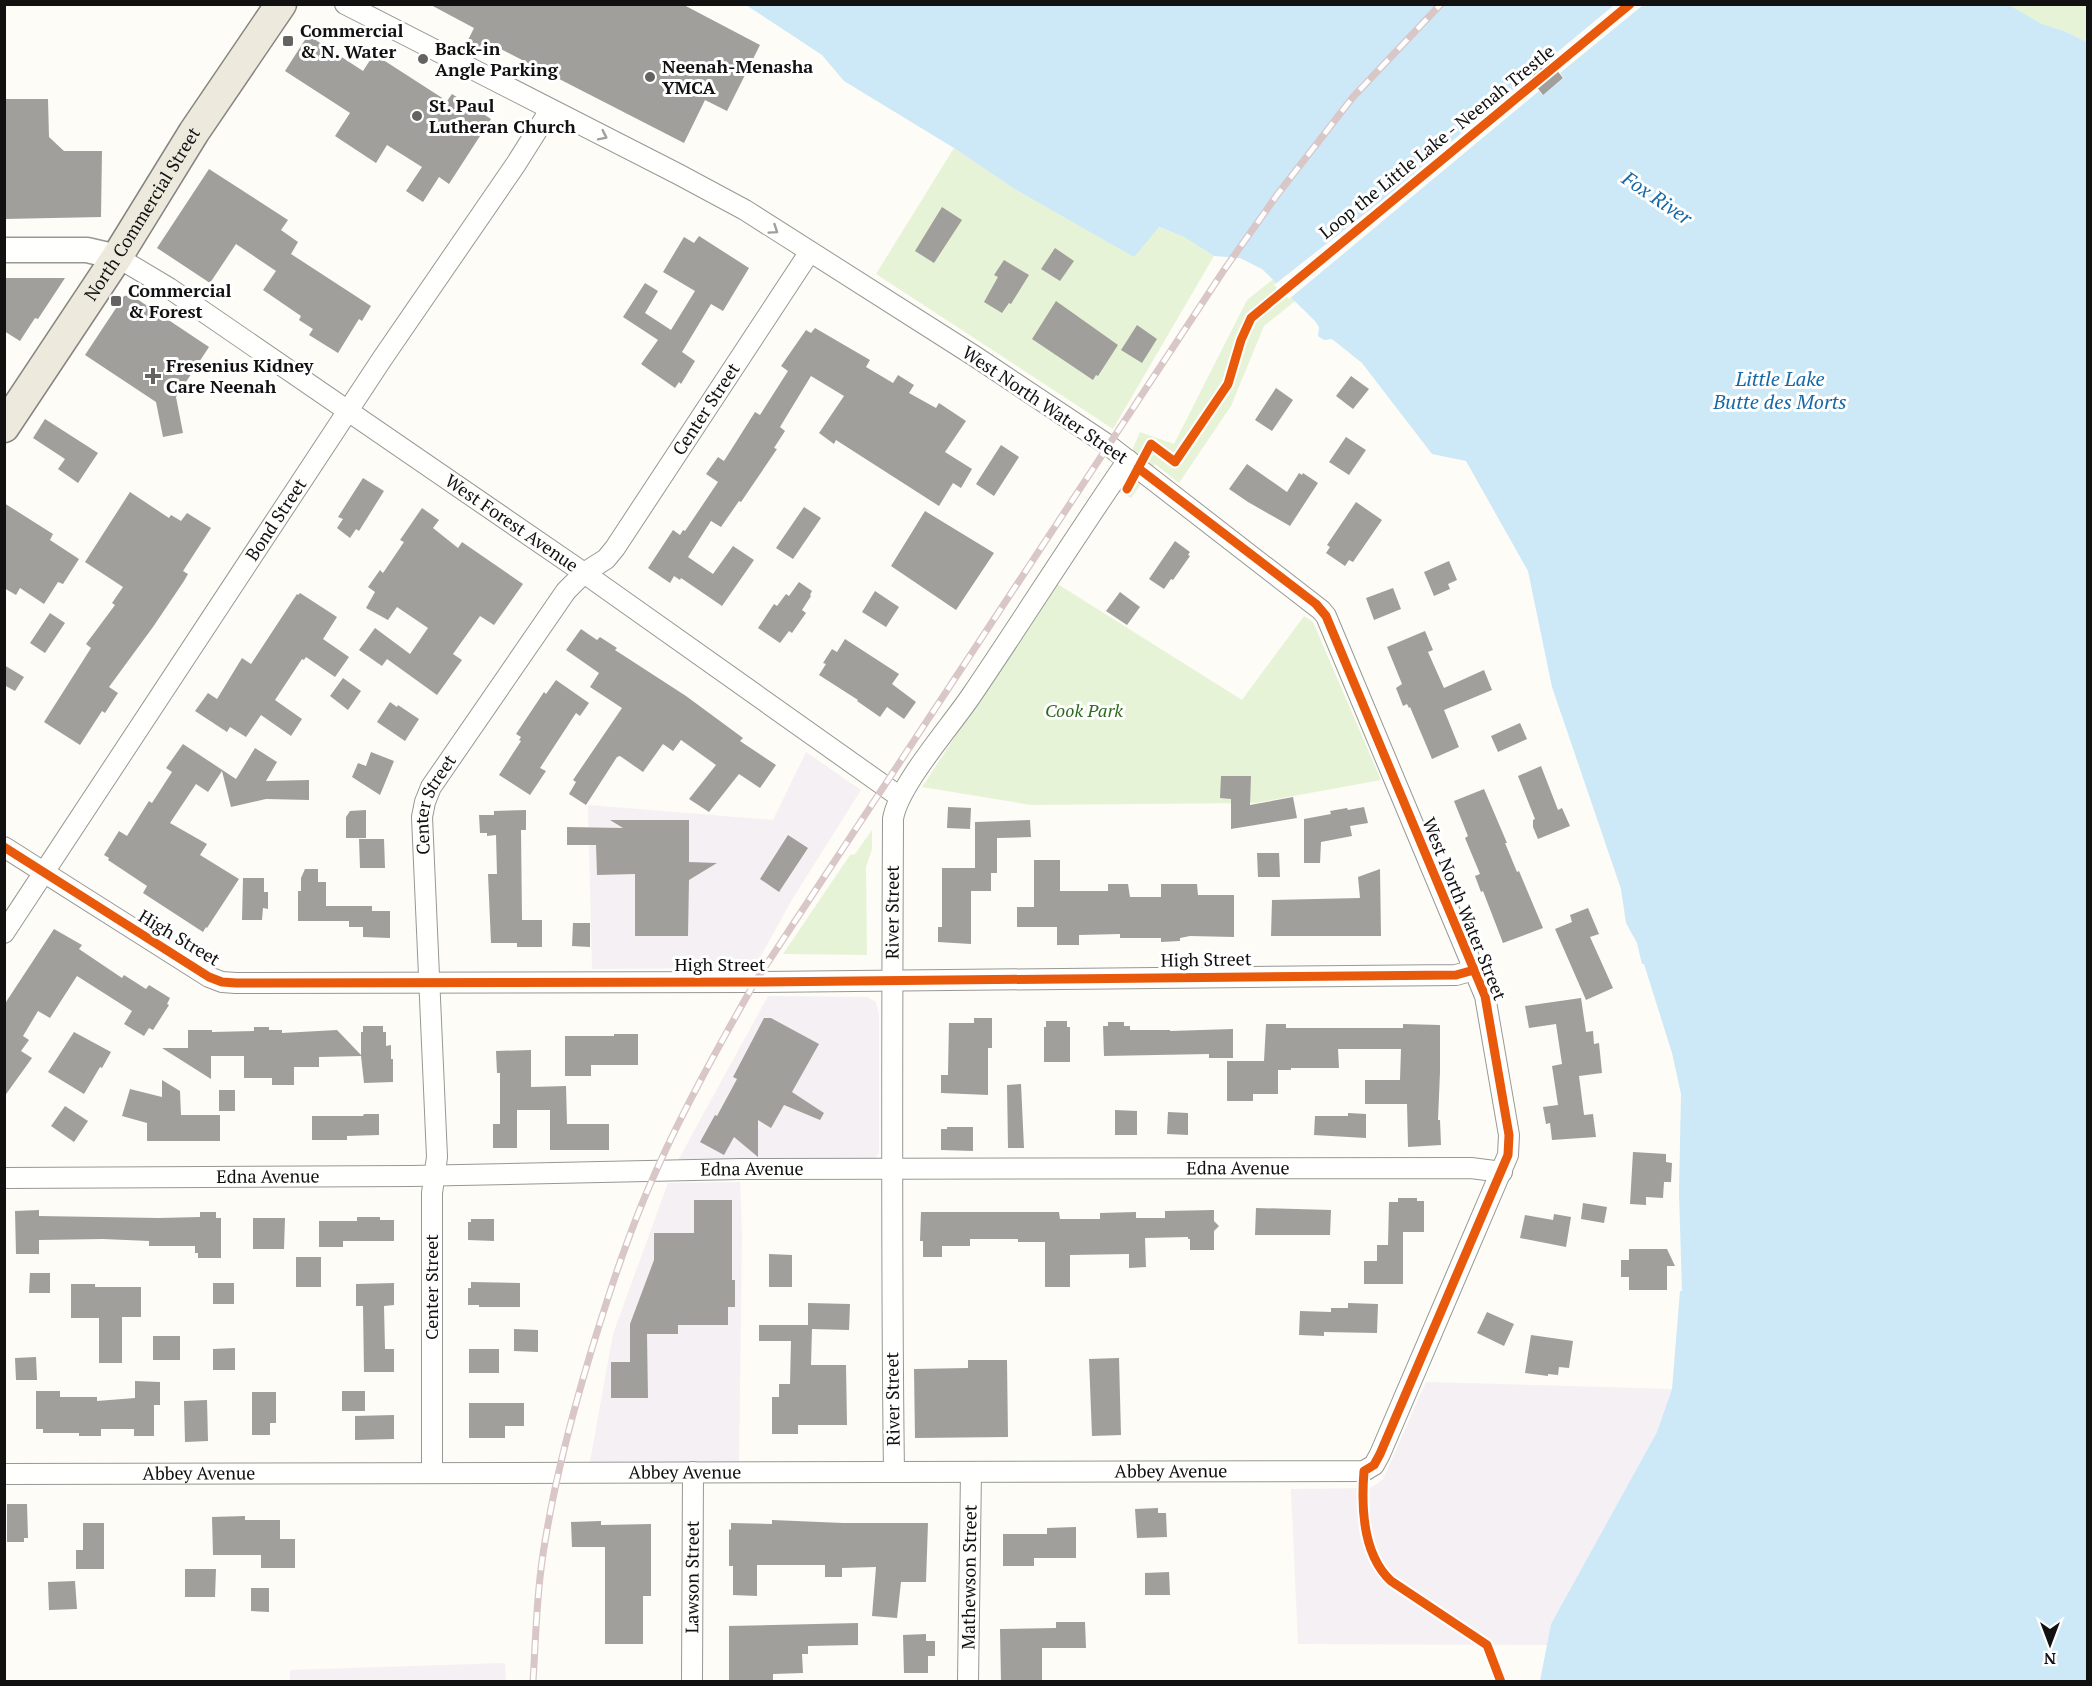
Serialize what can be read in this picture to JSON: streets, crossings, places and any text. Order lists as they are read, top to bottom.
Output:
{
  "streets": {
    "main road": ["North Commercial Street"],
    "street": [
      "West North Water Street",
      "Center Street",
      "Bond Street",
      "West Forest Avenue",
      "River Street",
      "High Street",
      "Edna Avenue",
      "Abbey Avenue",
      "Lawson Street",
      "Mathewson Street"
    ],
    "cycle path": ["Loop the Little Lake - Neenah Trestle"]
  },
  "crossings": [
    ["North Commercial Street", "West Forest Avenue"],
    ["West North Water Street", "Center Street"],
    ["West North Water Street", "Bond Street"],
    ["West North Water Street", "River Street"],
    ["West North Water Street", "High Street"],
    ["West North Water Street", "Edna Avenue"],
    ["West North Water Street", "Abbey Avenue"],
    ["Center Street", "West Forest Avenue"],
    ["Center Street", "High Street"],
    ["Center Street", "Edna Avenue"],
    ["Center Street", "Abbey Avenue"],
    ["Bond Street", "West Forest Avenue"],
    ["Bond Street", "High Street"],
    ["West Forest Avenue", "River Street"],
    ["River Street", "High Street"],
    ["River Street", "Edna Avenue"],
    ["River Street", "Abbey Avenue"],
    ["Abbey Avenue", "Lawson Street"],
    ["Abbey Avenue", "Mathewson Street"]
  ],
  "water": ["Fox River", "Little Lake Butte des Morts"],
  "parks": ["Cook Park"],
  "places": {
    "transit": ["Commercial & N. Water", "Commercial & Forest"],
    "other": ["Back-in Angle Parking", "Neenah-Menasha YMCA", "St. Paul Lutheran Church"],
    "health": ["Fresenius Kidney Care Neenah"]
  },
  "north": "bottom"
}
